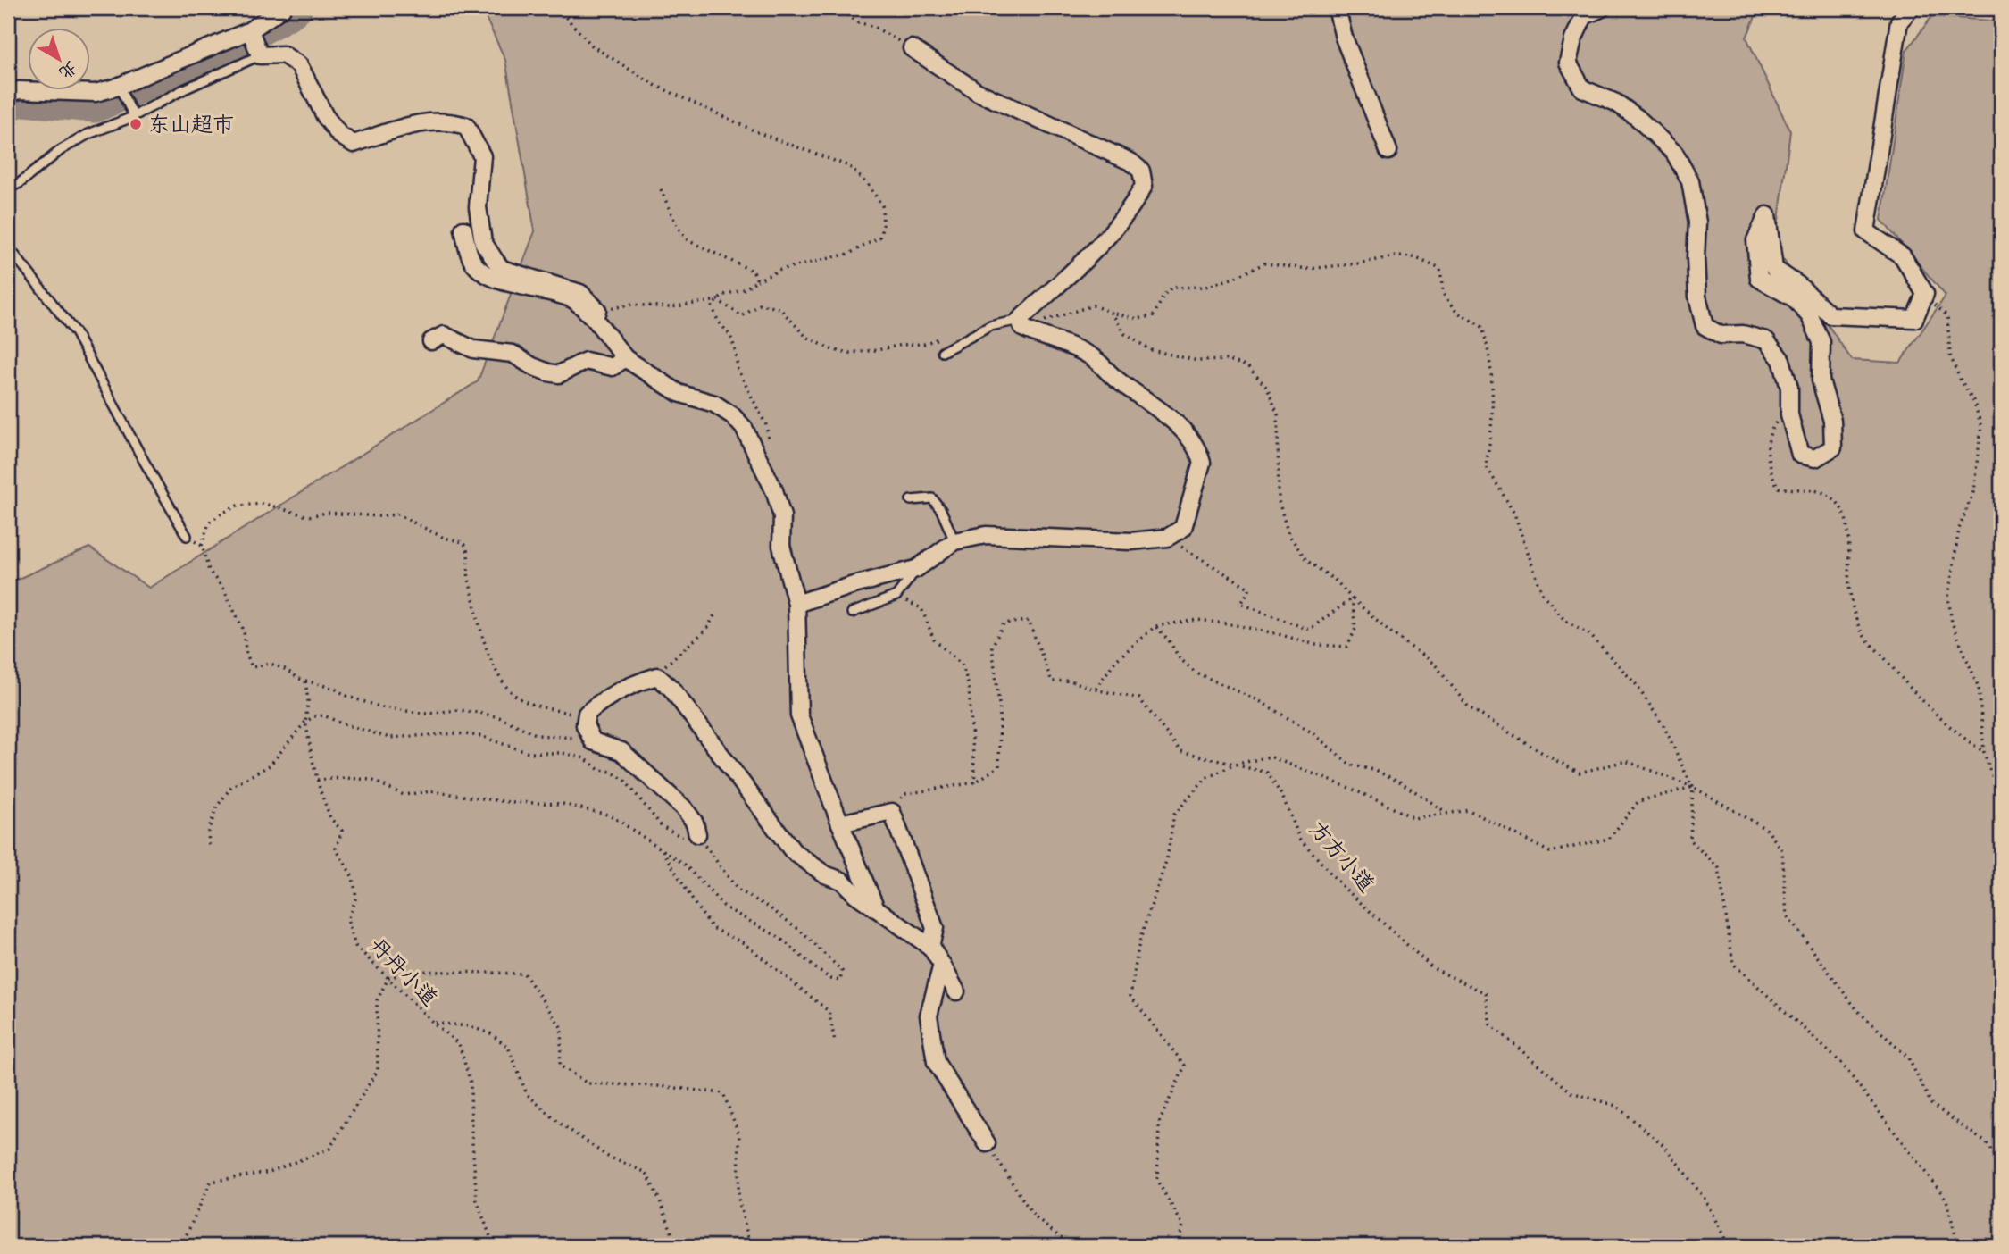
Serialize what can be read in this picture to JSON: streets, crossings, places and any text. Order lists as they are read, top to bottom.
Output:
{
  "streets": {
    "path": ["方方小道", "丹丹小道"]
  },
  "places": ["东山超市"],
  "north": "bottom right"
}
